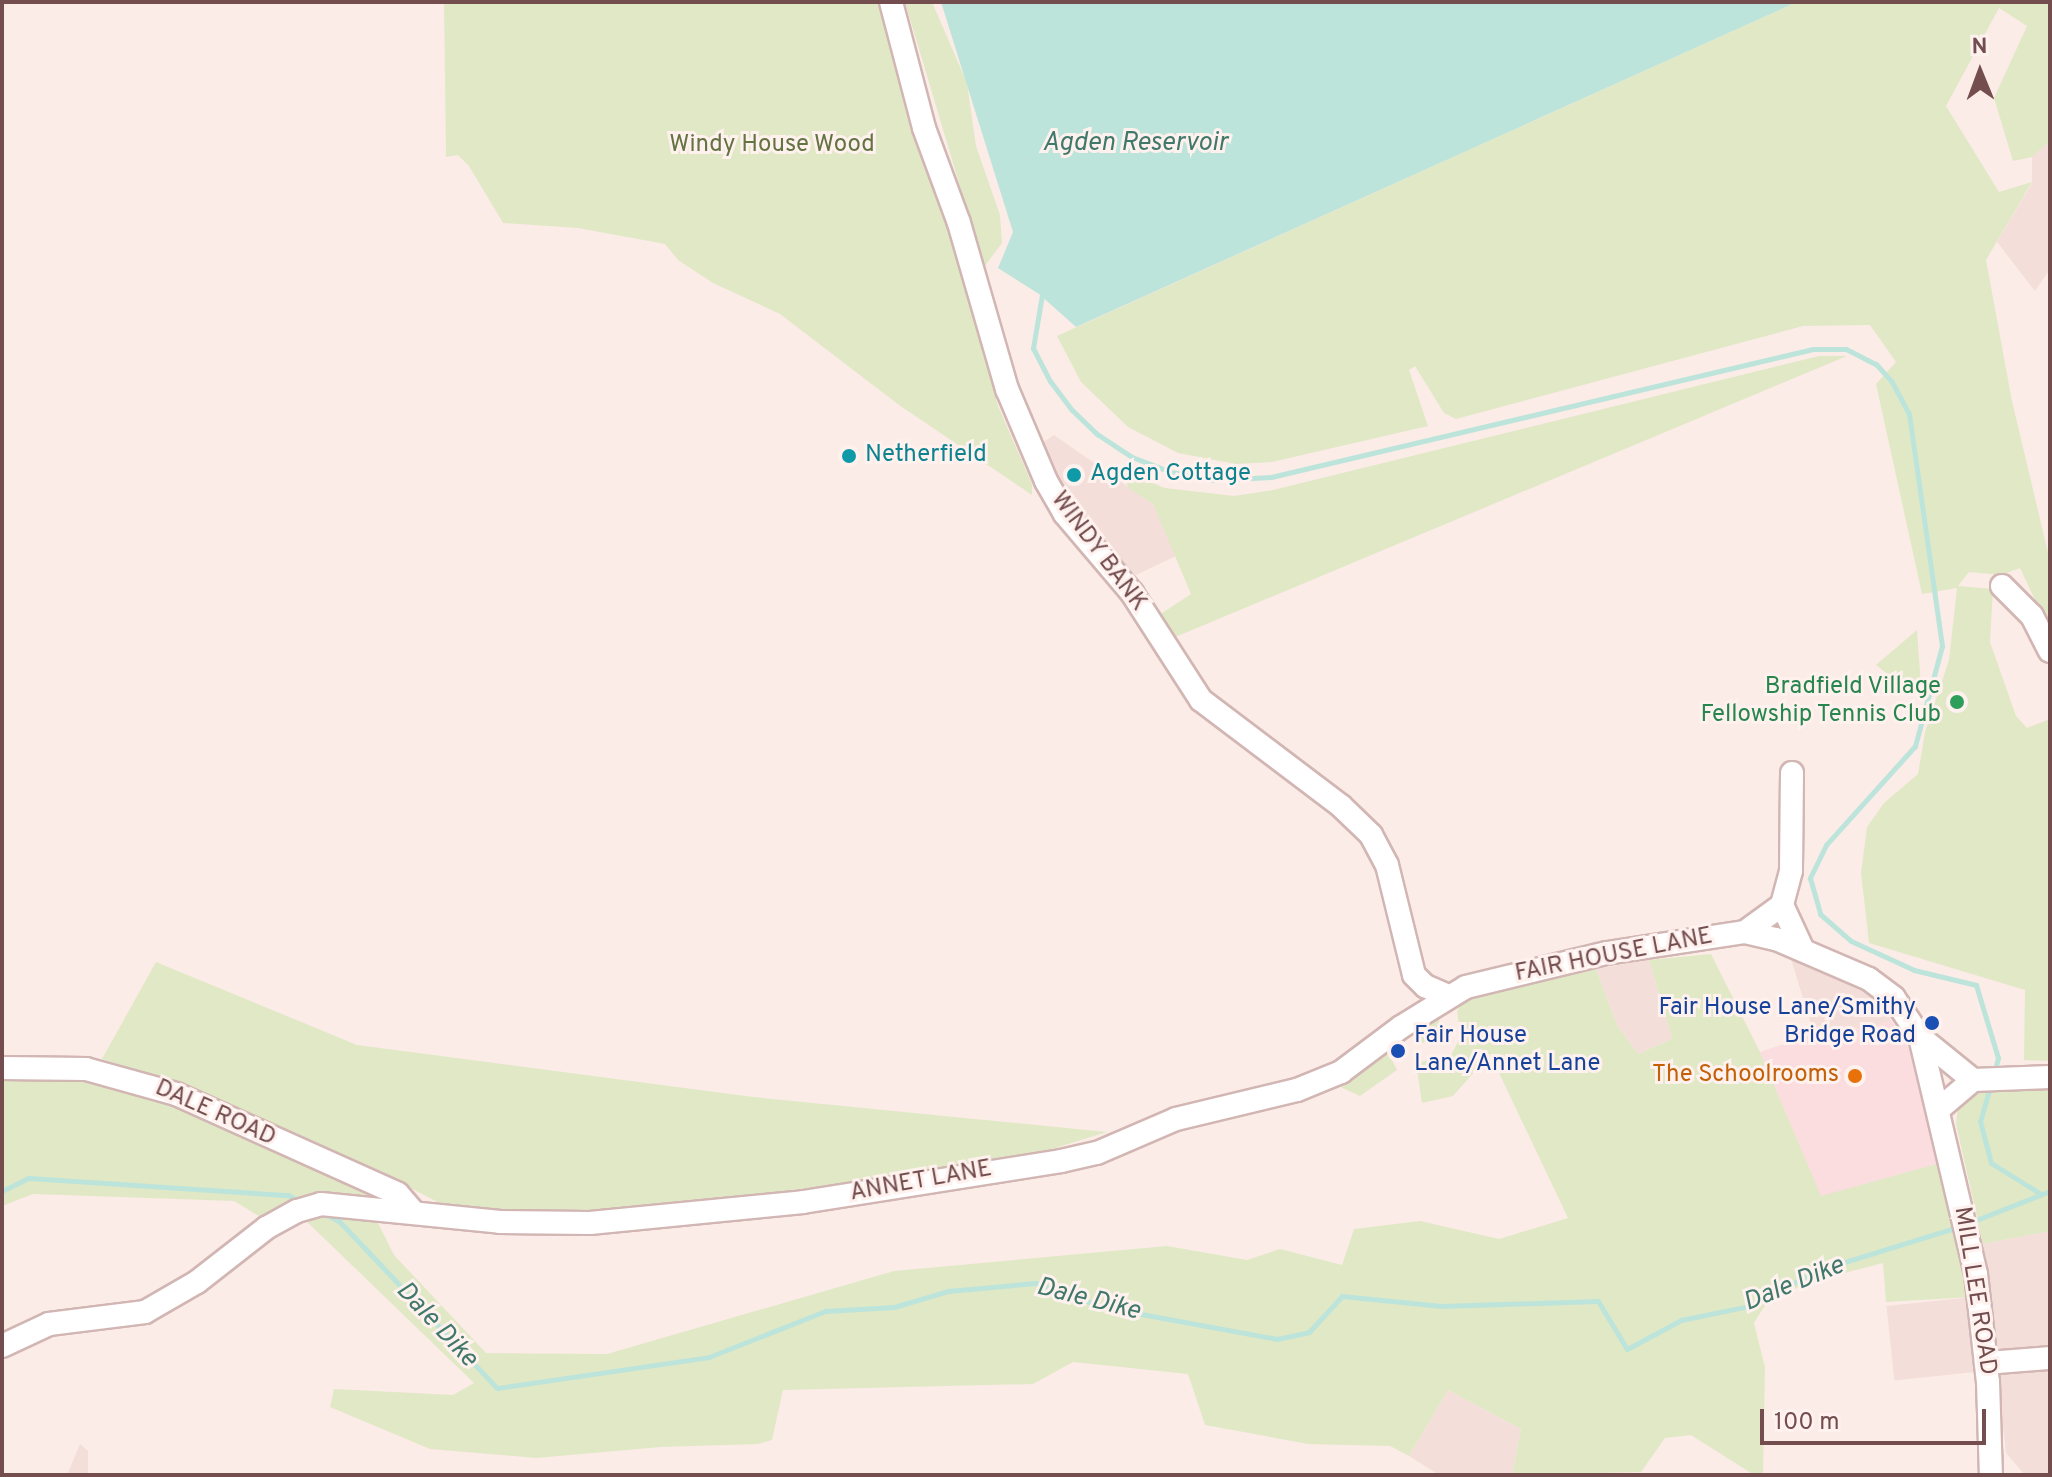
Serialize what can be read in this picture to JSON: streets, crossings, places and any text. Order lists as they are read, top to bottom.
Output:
{
  "streets": {
    "street": [
      "WINDY BANK",
      "FAIR HOUSE LANE",
      "DALE ROAD",
      "ANNET LANE",
      "MILL LEE ROAD"
    ]
  },
  "crossings": [
    ["WINDY BANK", "FAIR HOUSE LANE"],
    ["WINDY BANK", "ANNET LANE"],
    ["FAIR HOUSE LANE", "ANNET LANE"],
    ["FAIR HOUSE LANE", "MILL LEE ROAD"],
    ["DALE ROAD", "ANNET LANE"]
  ],
  "water": ["Agden Reservoir", "Dale Dike"],
  "parks": ["Windy House Wood"],
  "places": [
    "Netherfield",
    "Agden Cottage",
    "Bradfield Village Fellowship Tennis Club",
    "Fair House Lane/Smithy Bridge Road",
    "Fair House Lane/Annet Lane",
    "The Schoolrooms"
  ],
  "scale_bar": "100 m",
  "north": "top"
}
